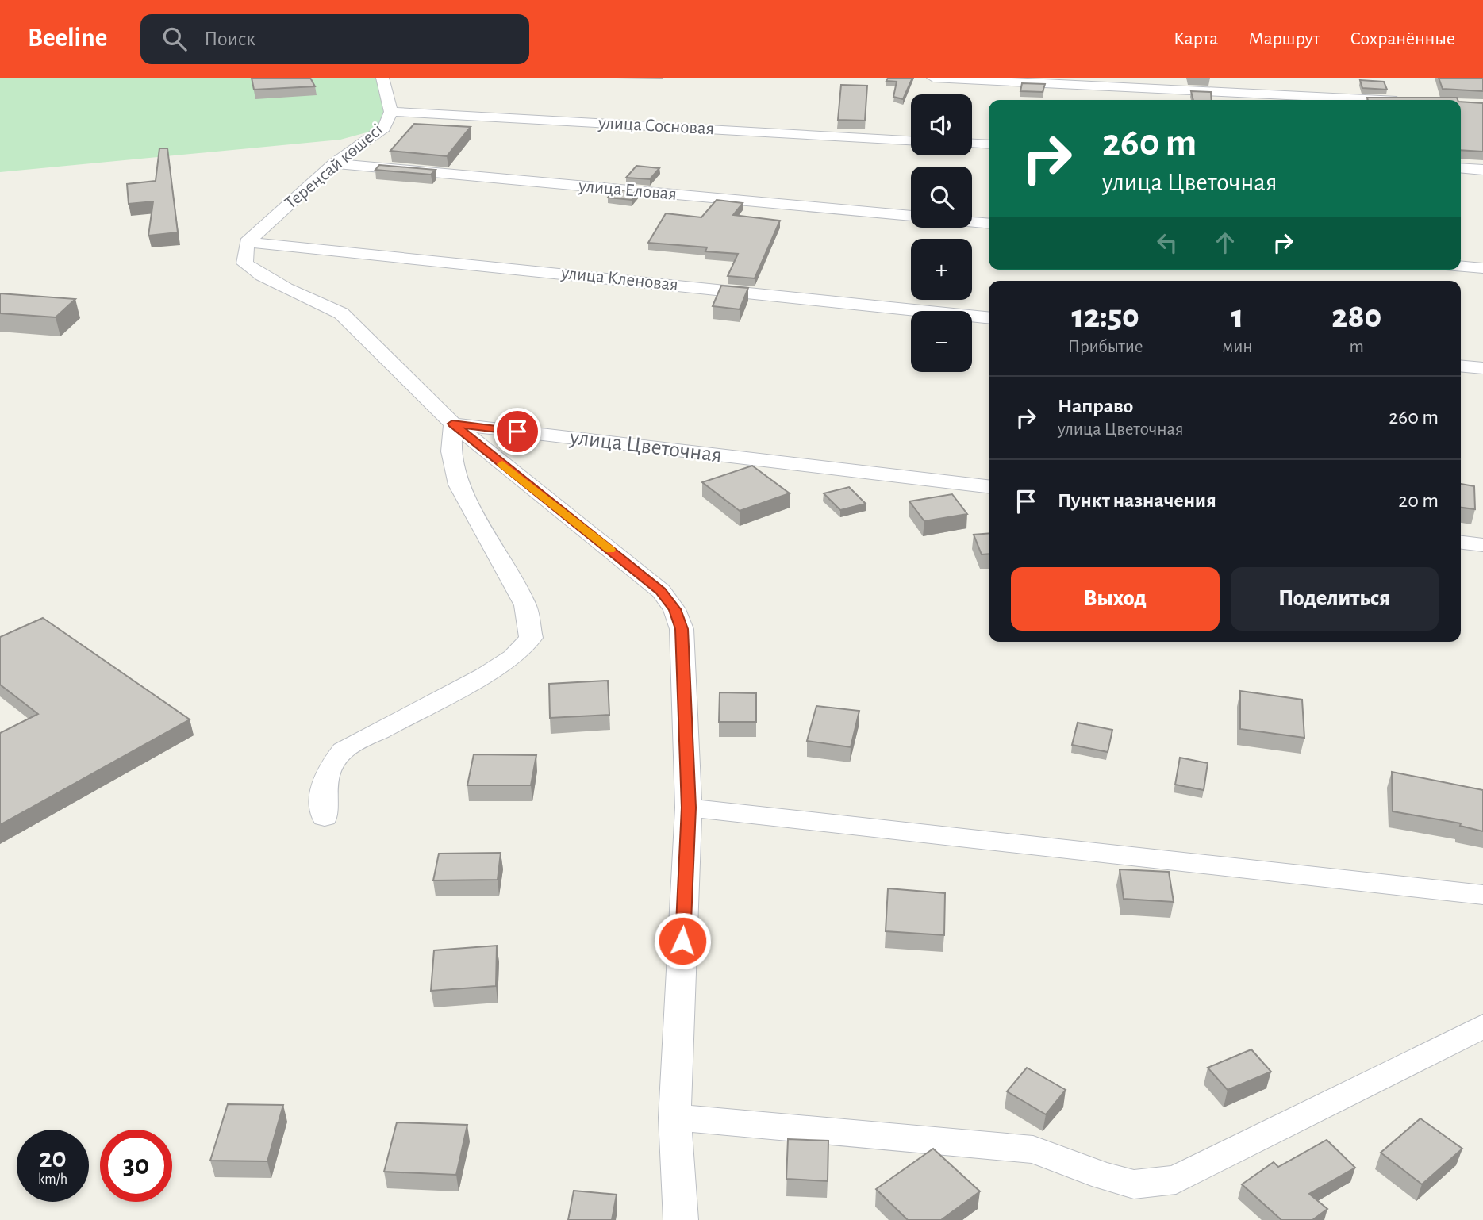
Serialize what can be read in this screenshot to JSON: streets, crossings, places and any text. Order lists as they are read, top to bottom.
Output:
{
  "streets": {
    "street": [
      "улица Сосновая",
      "Тереңсай көшесі",
      "улица Еловая",
      "улица Кленовая",
      "улица Цветочная"
    ]
  },
  "crossings": [
    ["улица Сосновая", "Тереңсай көшесі"],
    ["Тереңсай көшесі", "улица Еловая"],
    ["Тереңсай көшесі", "улица Кленовая"]
  ],
  "page": {
    "header": "Beeline",
    "search": "Поиск",
    "nav": ["Карта", "Маршрут", "Сохранённые"],
    "map_buttons": ["+", "−"],
    "turn": ["260 m", "улица Цветочная"],
    "eta": [
      "12:50",
      "Прибытие",
      "1",
      "мин",
      "280",
      "m"
    ],
    "list": [
      {
        "name": "Направо",
        "note": "улица Цветочная",
        "value": "260 m"
      },
      {
        "name": "Пункт назначения",
        "value": "20 m"
      }
    ],
    "buttons": ["Выход", "Поделиться"],
    "speed": "20 km/h",
    "limit": "30"
  }
}
